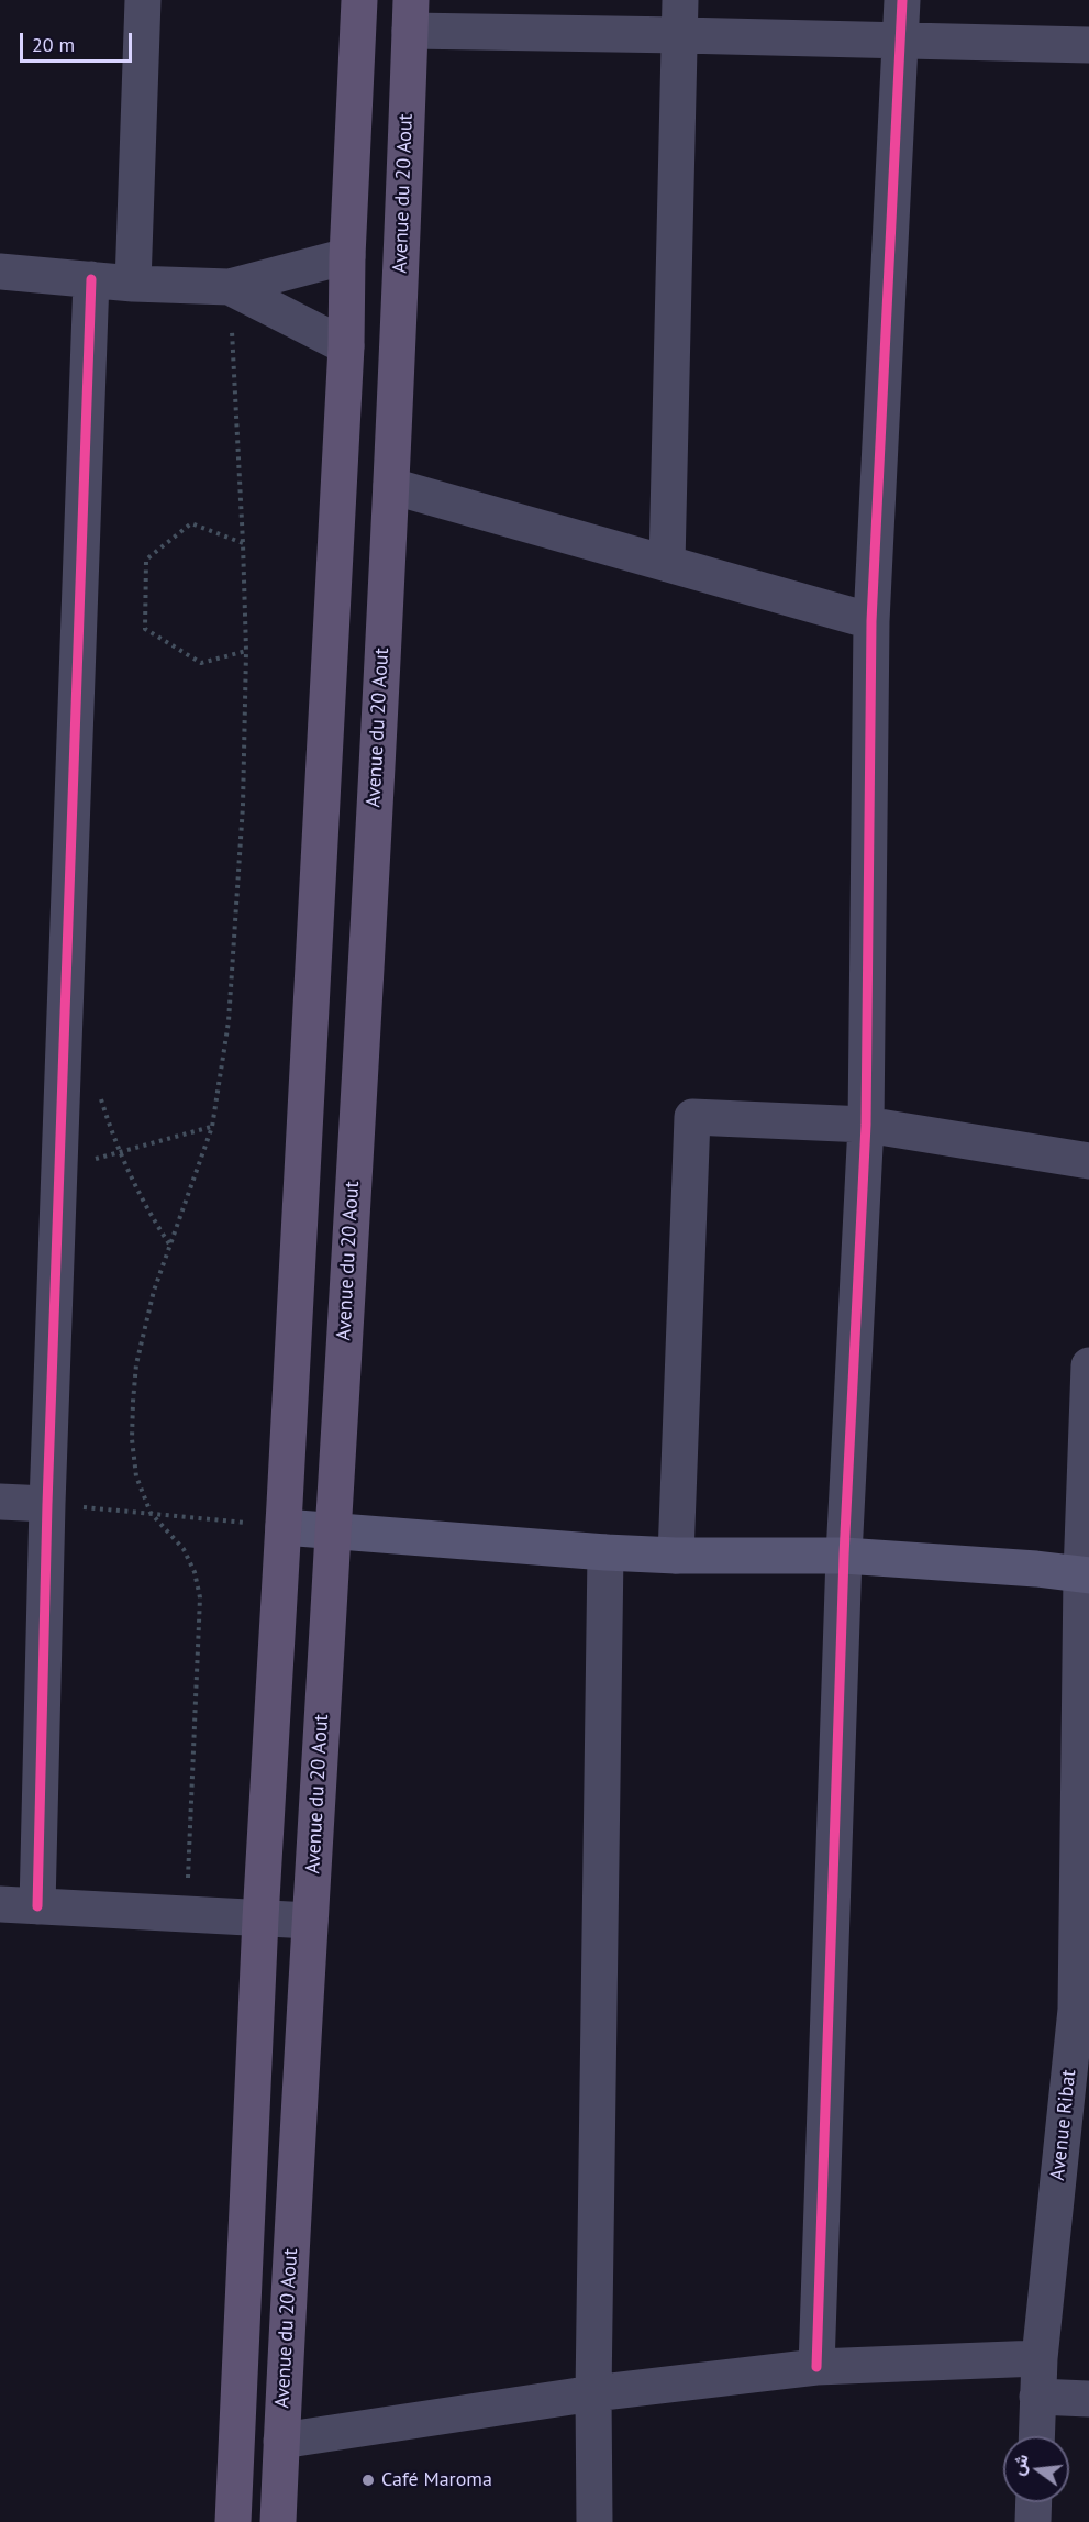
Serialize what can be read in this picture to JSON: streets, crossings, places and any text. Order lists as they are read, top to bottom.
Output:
{
  "streets": {
    "main road": ["Avenue du 20 Aout"],
    "street": ["Avenue Ribat"]
  },
  "places": ["Café Maroma"],
  "scale_bar": "20 m",
  "north": "left"
}
